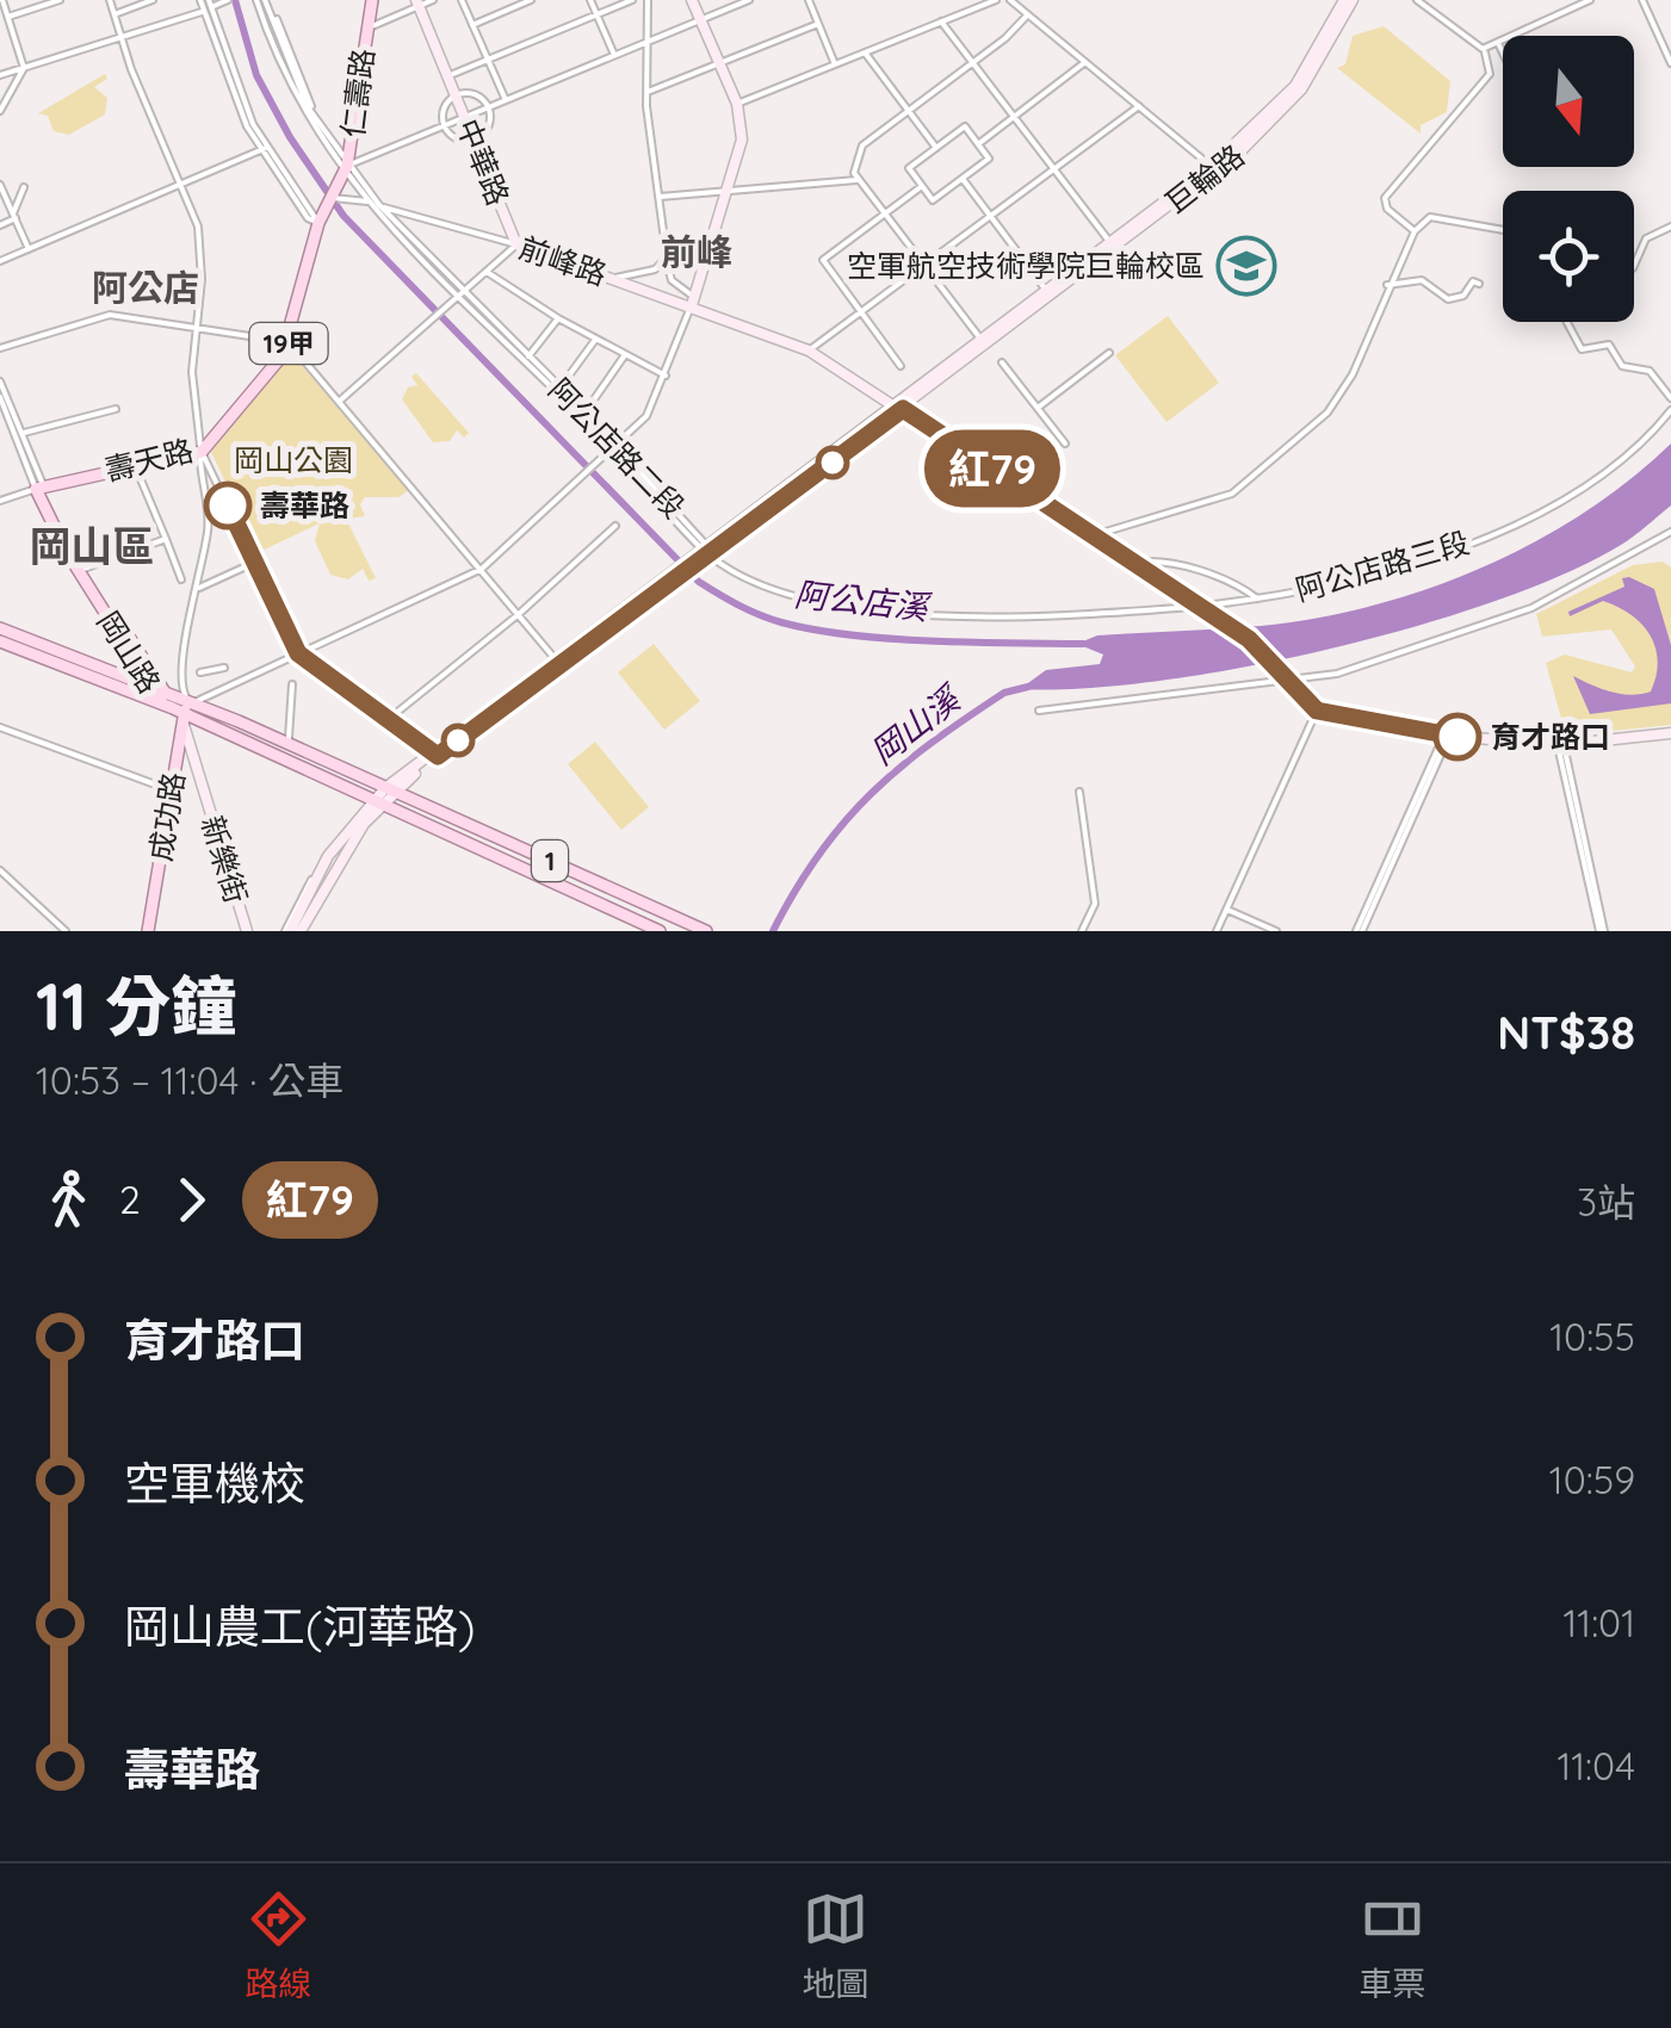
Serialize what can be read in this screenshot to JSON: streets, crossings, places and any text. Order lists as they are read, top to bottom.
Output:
{
  "streets": {
    "main road": [
      "仁壽路",
      "19甲",
      "壽天路",
      "岡山路",
      "成功路",
      "1"
    ],
    "street": [
      "中華路",
      "巨輪路",
      "前峰路",
      "阿公店路二段",
      "阿公店路三段",
      "新樂街"
    ]
  },
  "crossings": [
    ["仁壽路", "19甲"],
    ["仁壽路", "阿公店路二段"],
    ["中華路", "前峰路"],
    ["中華路", "阿公店路二段"],
    ["巨輪路", "前峰路"],
    ["巨輪路", "阿公店路二段"],
    ["巨輪路", "阿公店路三段"],
    ["巨輪路", "岡山路"],
    ["前峰路", "19甲"],
    ["前峰路", "阿公店路二段"],
    ["前峰路", "壽天路"],
    ["前峰路", "阿公店路三段"],
    ["19甲", "阿公店路二段"],
    ["19甲", "壽天路"],
    ["阿公店路二段", "阿公店路三段"],
    ["壽天路", "岡山路"],
    ["岡山路", "成功路"],
    ["岡山路", "新樂街"],
    ["岡山路", "1"],
    ["成功路", "新樂街"],
    ["成功路", "1"],
    ["新樂街", "1"]
  ],
  "districts": ["前峰", "阿公店", "岡山區"],
  "water": ["阿公店溪", "岡山溪"],
  "parks": ["岡山公園"],
  "places": {
    "school or university": ["空軍航空技術學院巨輪校區"],
    "other": ["壽華路", "育才路口"]
  },
  "lines": ["bus line 紅79"],
  "north": "bottom",
  "page": {
    "on_map": "紅79",
    "heading": ["11 分鐘", "10:53 – 11:04 · 公車", "NT$38"],
    "legs": ["2", "紅79", "3站"],
    "list": [
      {
        "name": "育才路口",
        "value": "10:55"
      },
      {
        "name": "空軍機校",
        "value": "10:59"
      },
      {
        "name": "岡山農工(河華路)",
        "value": "11:01"
      },
      {
        "name": "壽華路",
        "value": "11:04"
      }
    ],
    "tabs": ["路線", "地圖", "車票"]
  }
}
